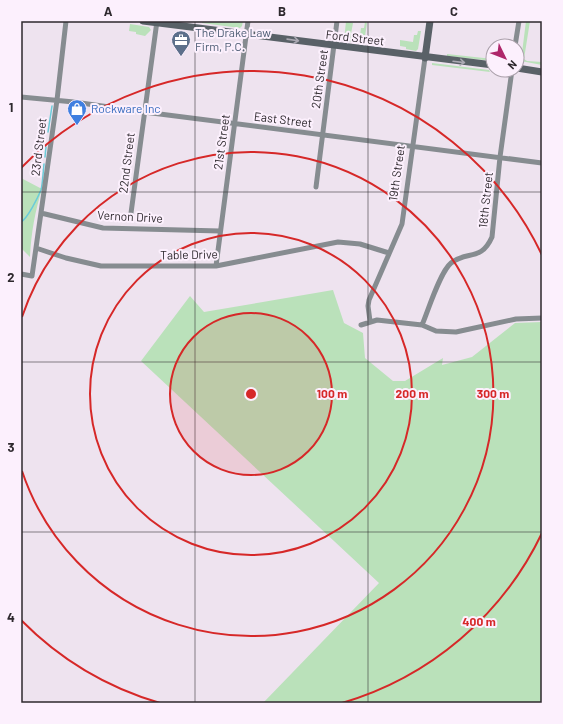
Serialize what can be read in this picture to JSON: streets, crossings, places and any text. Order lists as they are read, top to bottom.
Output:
{
  "streets": {
    "main road": ["Ford Street", "19th Street"],
    "street": [
      "20th Street",
      "East Street",
      "21st Street",
      "23rd Street",
      "22nd Street",
      "18th Street",
      "Vernon Drive",
      "Table Drive"
    ]
  },
  "crossings": [
    ["Ford Street", "20th Street"],
    ["Ford Street", "21st Street"],
    ["Ford Street", "22nd Street"],
    ["Ford Street", "19th Street"],
    ["20th Street", "East Street"],
    ["East Street", "21st Street"],
    ["East Street", "23rd Street"],
    ["East Street", "22nd Street"],
    ["East Street", "19th Street"],
    ["East Street", "18th Street"],
    ["21st Street", "Vernon Drive"],
    ["21st Street", "Table Drive"],
    ["23rd Street", "Vernon Drive"],
    ["23rd Street", "Table Drive"],
    ["19th Street", "Table Drive"]
  ],
  "one_way": ["Ford Street"],
  "places": {
    "office": ["The Drake Law Firm, P.C."],
    "shop": ["Rockware Inc"]
  },
  "north": "bottom right",
  "grid": {
    "columns": ["A", "B", "C"],
    "rows": [
      "1",
      "2",
      "3",
      "4"
    ]
  },
  "rings": [
    "100 m",
    "200 m",
    "300 m",
    "400 m"
  ]
}
